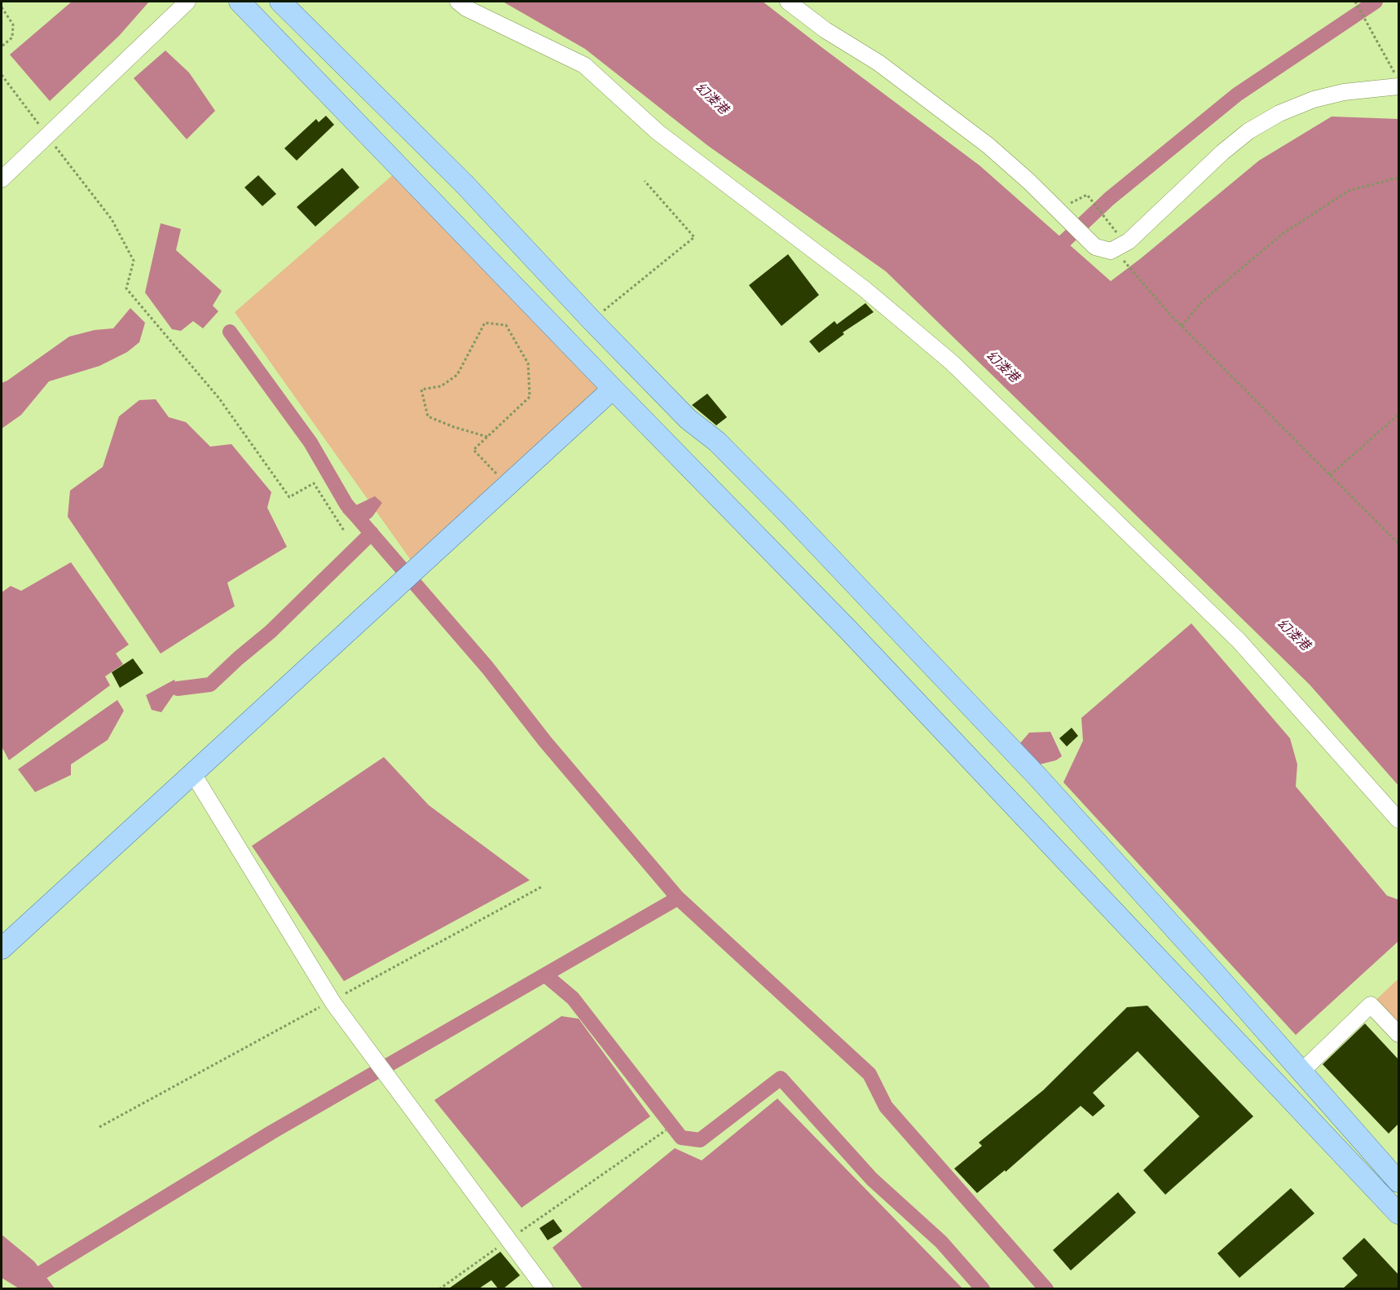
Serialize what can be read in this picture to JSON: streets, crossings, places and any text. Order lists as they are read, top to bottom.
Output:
{
  "water": ["幻溇港"]
}
